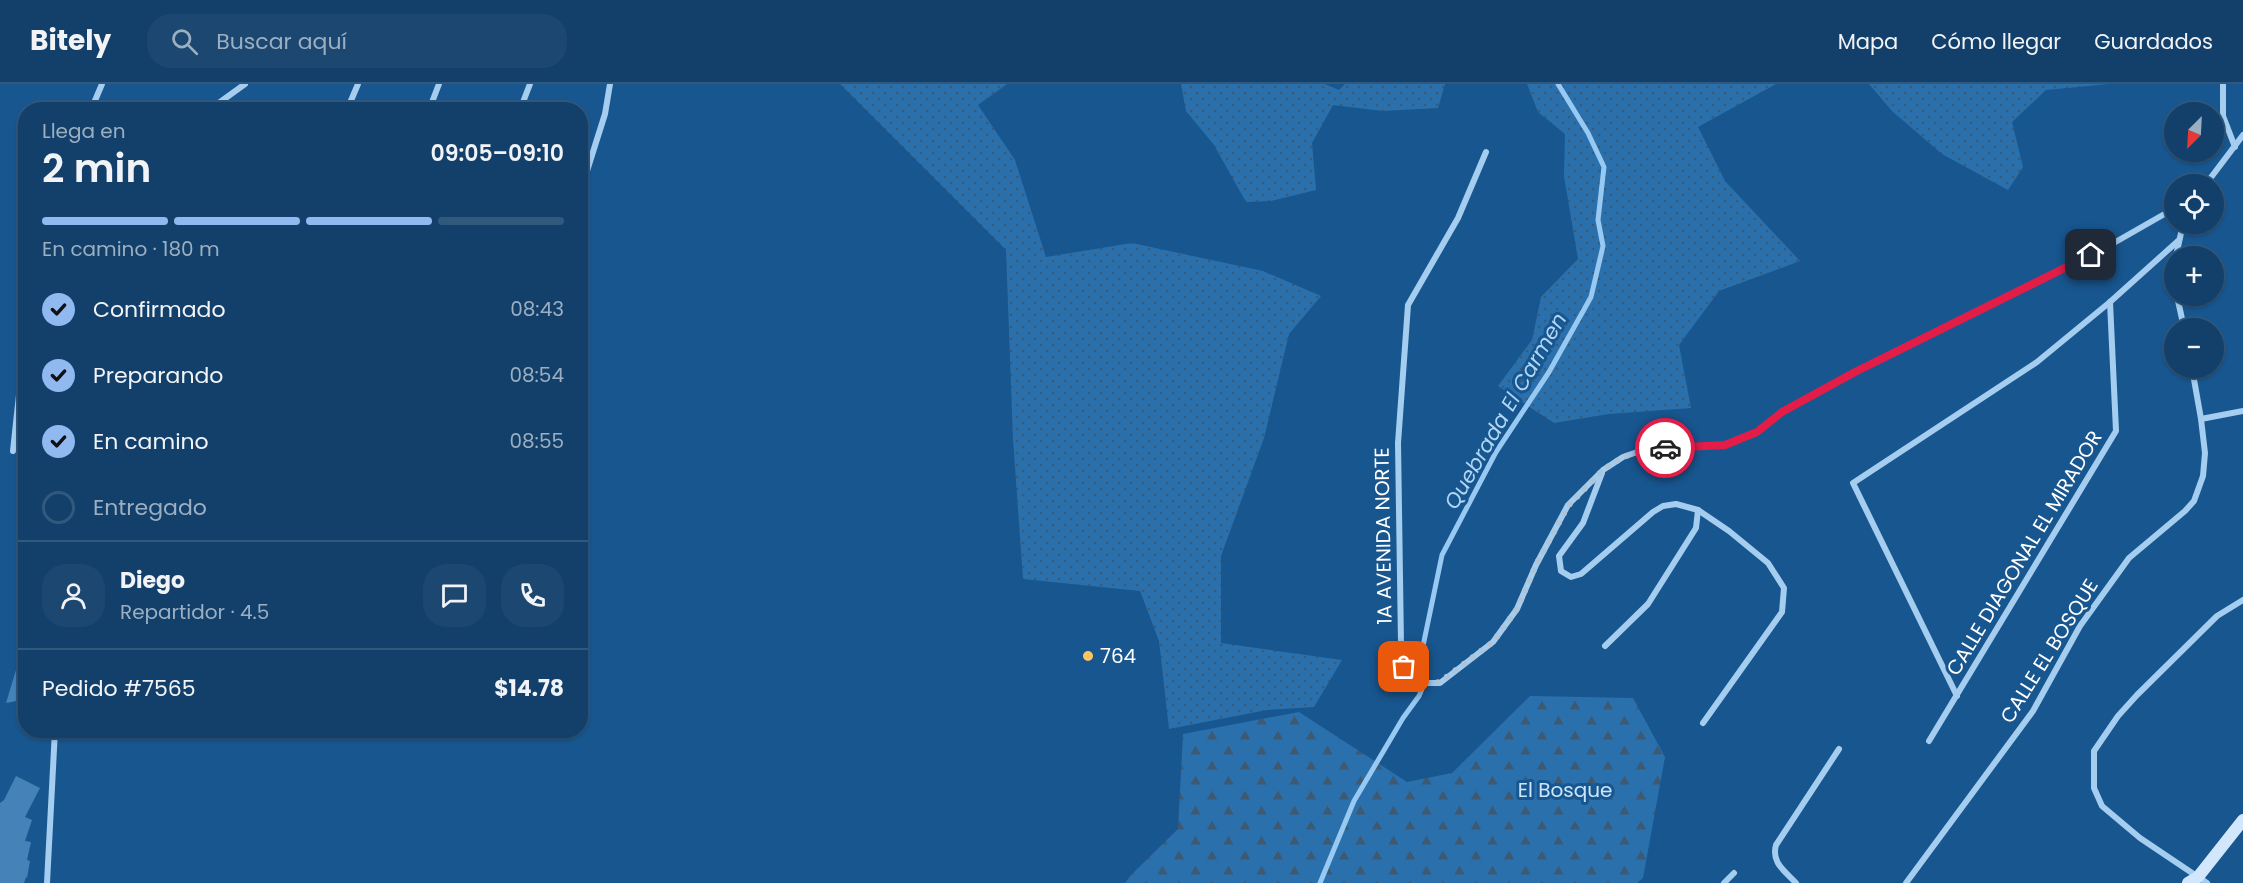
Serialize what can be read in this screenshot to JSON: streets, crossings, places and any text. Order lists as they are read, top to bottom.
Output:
{
  "streets": {
    "street": ["1A AVENIDA NORTE", "CALLE DIAGONAL EL MIRADOR", "CALLE EL BOSQUE"]
  },
  "water": ["Quebrada El Carmen"],
  "parks": ["El Bosque"],
  "places": ["764"],
  "north": "bottom left",
  "page": {
    "header": "Bitely",
    "search": "Buscar aquí",
    "nav": ["Mapa", "Cómo llegar", "Guardados"],
    "map_buttons": ["+", "−"],
    "heading": ["2 min", "Llega en", "09:05–09:10"],
    "panel": [
      "Diego",
      "Repartidor · 4.5",
      "Pedido #7565",
      "$14.78"
    ],
    "bar": "En camino · 180 m",
    "list": [
      ["Confirmado", "08:43"],
      ["Preparando", "08:54"],
      ["En camino", "08:55"],
      "Entregado"
    ]
  }
}
